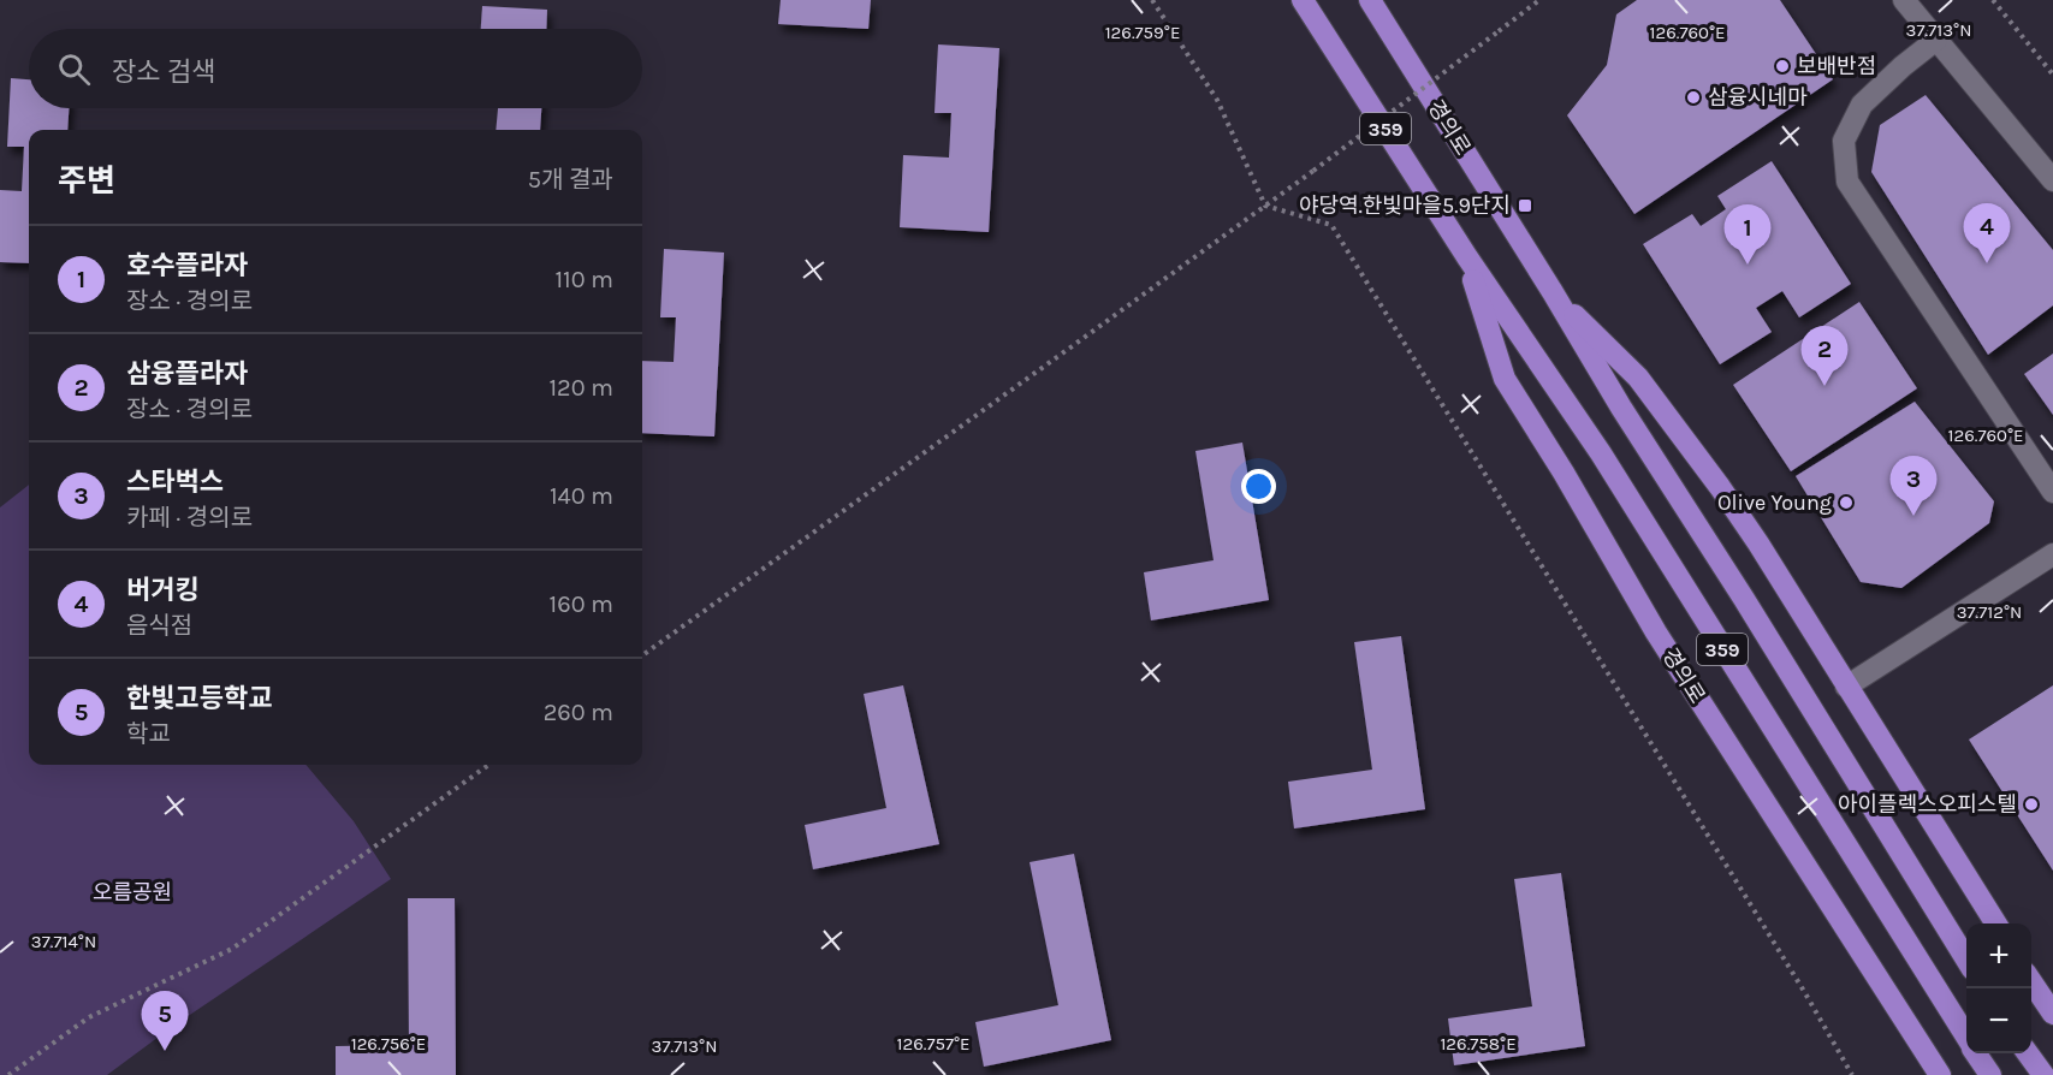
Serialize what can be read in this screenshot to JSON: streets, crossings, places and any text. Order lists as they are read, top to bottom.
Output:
{
  "streets": {
    "main road": ["경의로", "359"]
  },
  "parks": ["오름공원"],
  "places": {
    "other": [
      "보배반점",
      "삼융시네마",
      "Olive Young",
      "아이플렉스오피스텔"
    ],
    "transit": ["야당역.한빛마을5.9단지"]
  },
  "page": {
    "search": "장소 검색",
    "heading": ["주변", "5개 결과"],
    "pins": [
      "4",
      "1",
      "2",
      "3",
      "5"
    ],
    "list": [
      {
        "mark": "1",
        "name": "호수플라자",
        "note": "장소 · 경의로",
        "value": "110 m"
      },
      {
        "mark": "2",
        "name": "삼융플라자",
        "note": "장소 · 경의로",
        "value": "120 m"
      },
      {
        "mark": "3",
        "name": "스타벅스",
        "note": "카페 · 경의로",
        "value": "140 m"
      },
      {
        "mark": "4",
        "name": "버거킹",
        "note": "음식점",
        "value": "160 m"
      },
      {
        "mark": "5",
        "name": "한빛고등학교",
        "note": "학교",
        "value": "260 m"
      }
    ],
    "map_buttons": ["+", "−"]
  },
  "coordinates": [
    "37.713°N",
    "126.759°E",
    "126.760°E",
    "37.712°N",
    "37.714°N",
    "126.756°E",
    "126.757°E",
    "126.758°E"
  ]
}
